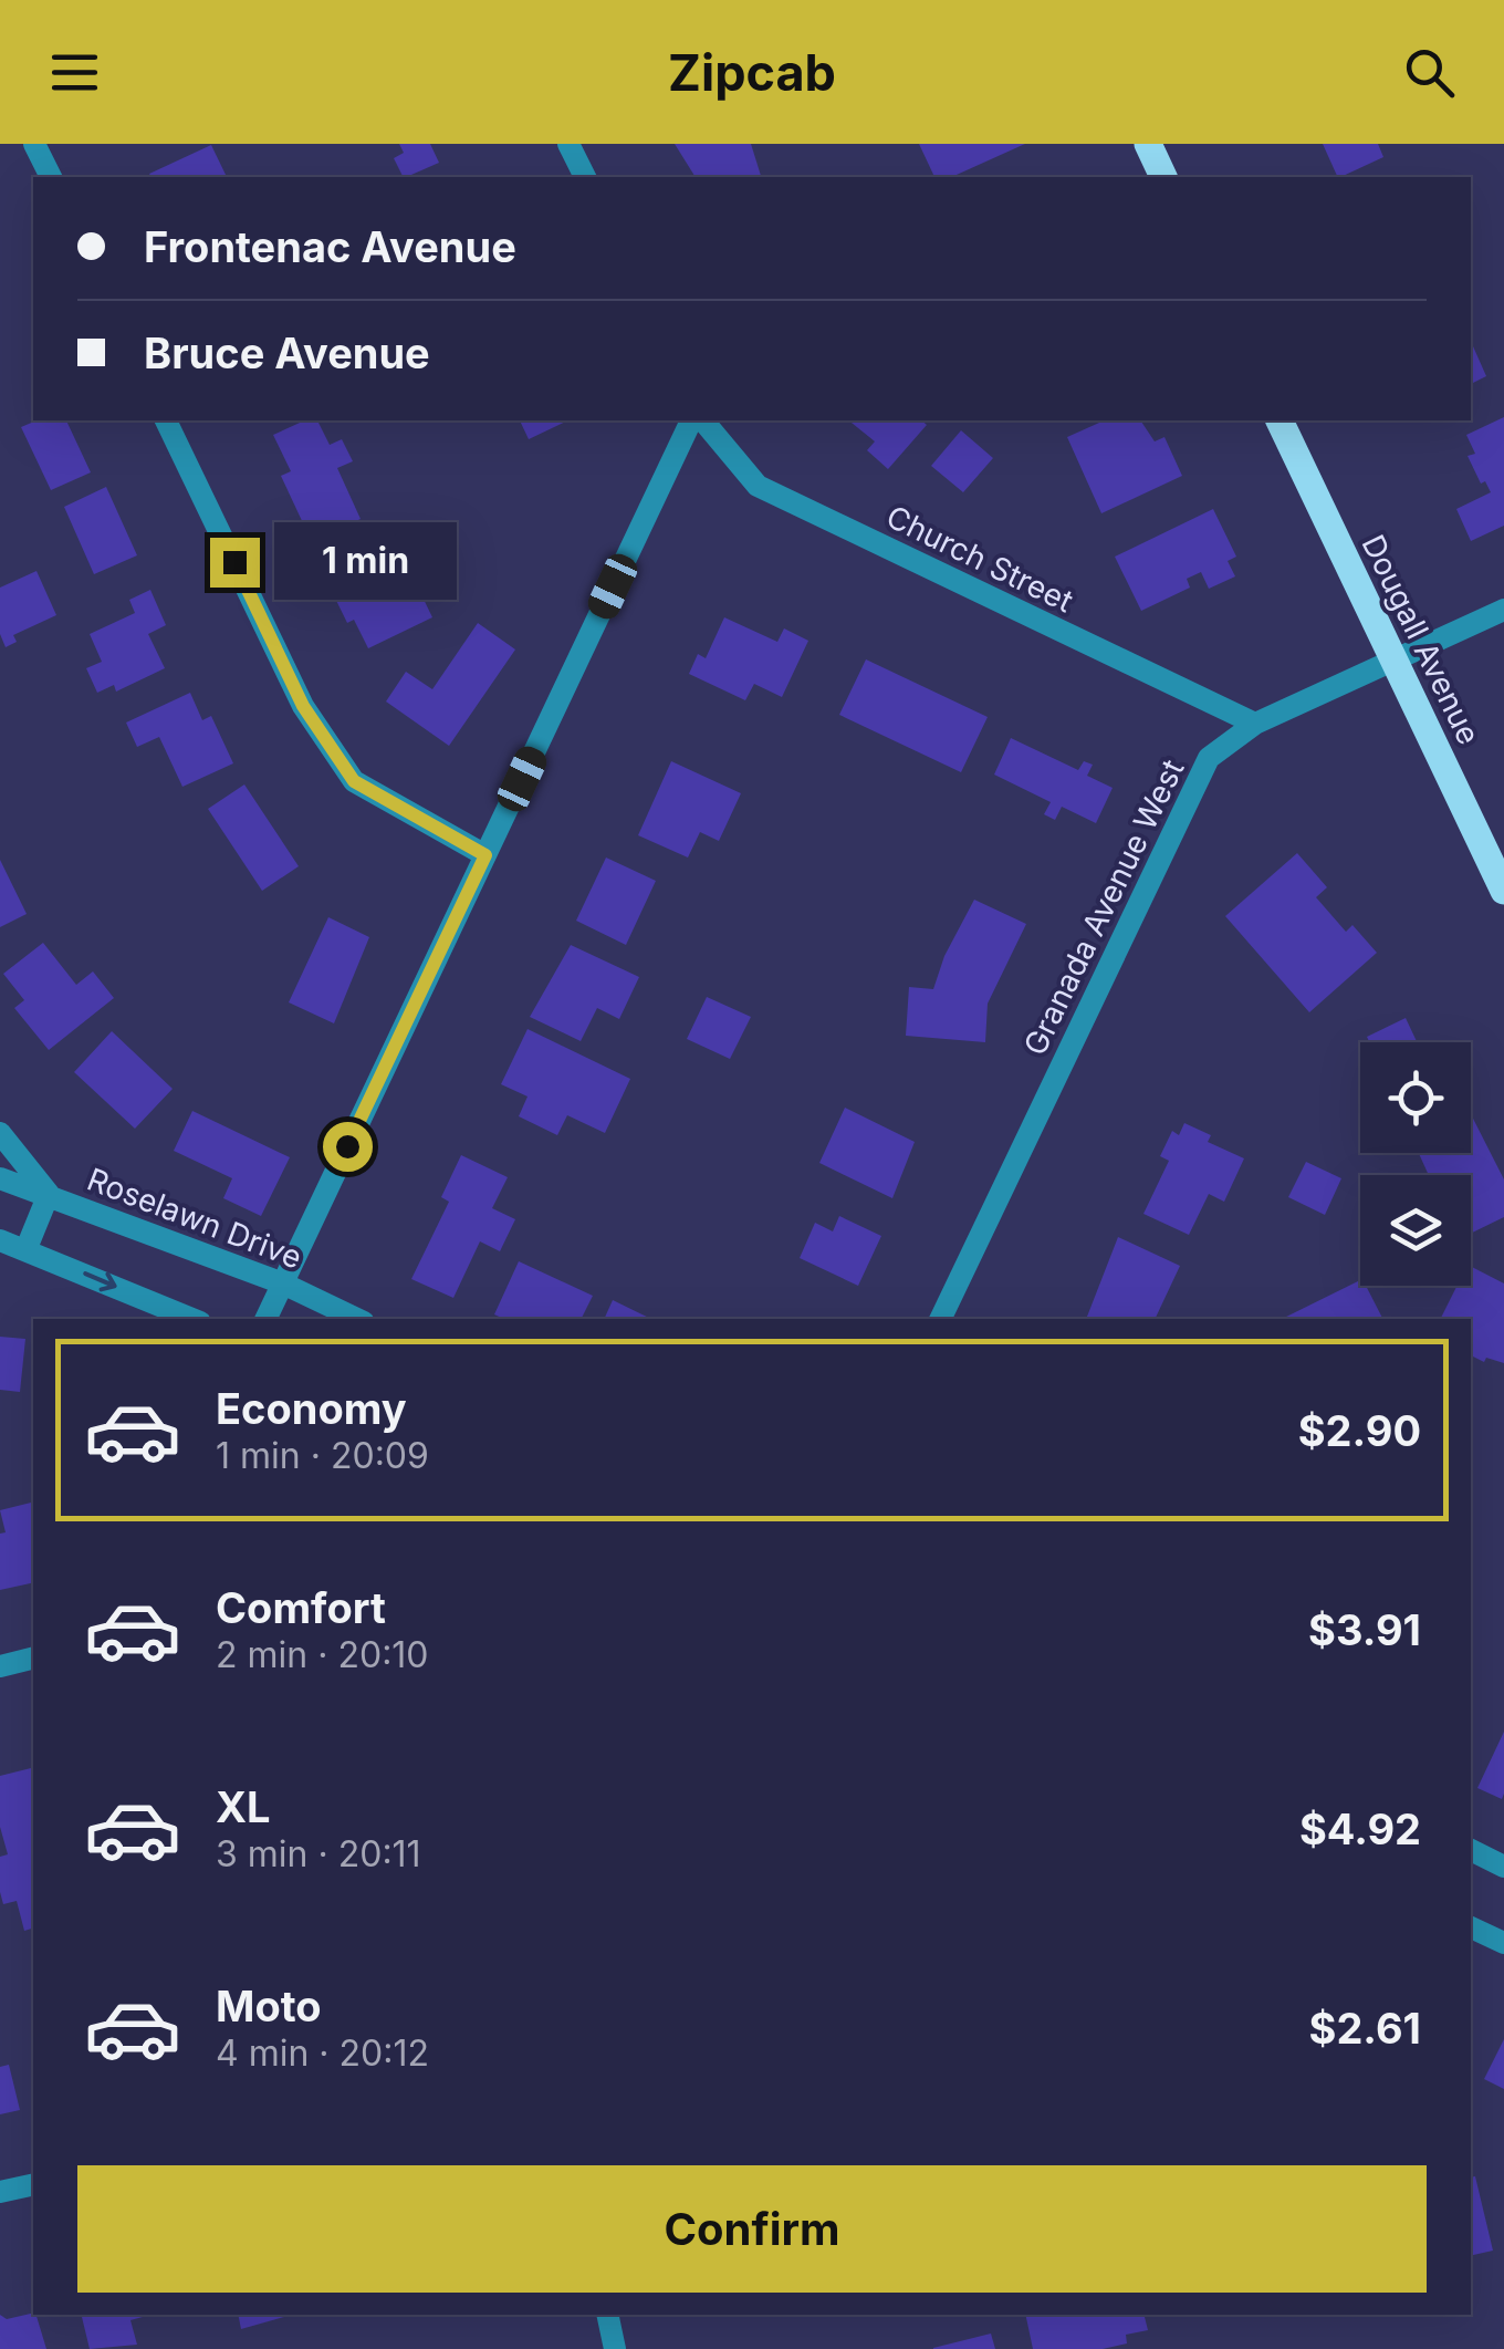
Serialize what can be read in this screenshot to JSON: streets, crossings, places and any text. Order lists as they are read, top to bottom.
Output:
{
  "streets": {
    "main road": ["Dougall Avenue"],
    "street": ["Church Street", "Granada Avenue West", "Roselawn Drive"]
  },
  "crossings": [
    ["Church Street", "Granada Avenue West"],
    ["Dougall Avenue", "Granada Avenue West"]
  ],
  "page": {
    "header": "Zipcab",
    "banner": ["Frontenac Avenue", "Bruce Avenue"],
    "bubble": "1 min",
    "list": [
      {
        "name": "Economy",
        "note": "1 min · 20:09",
        "value": "$2.90"
      },
      {
        "name": "Comfort",
        "note": "2 min · 20:10",
        "value": "$3.91"
      },
      {
        "name": "XL",
        "note": "3 min · 20:11",
        "value": "$4.92"
      },
      {
        "name": "Moto",
        "note": "4 min · 20:12",
        "value": "$2.61"
      }
    ],
    "buttons": "Confirm"
  }
}
